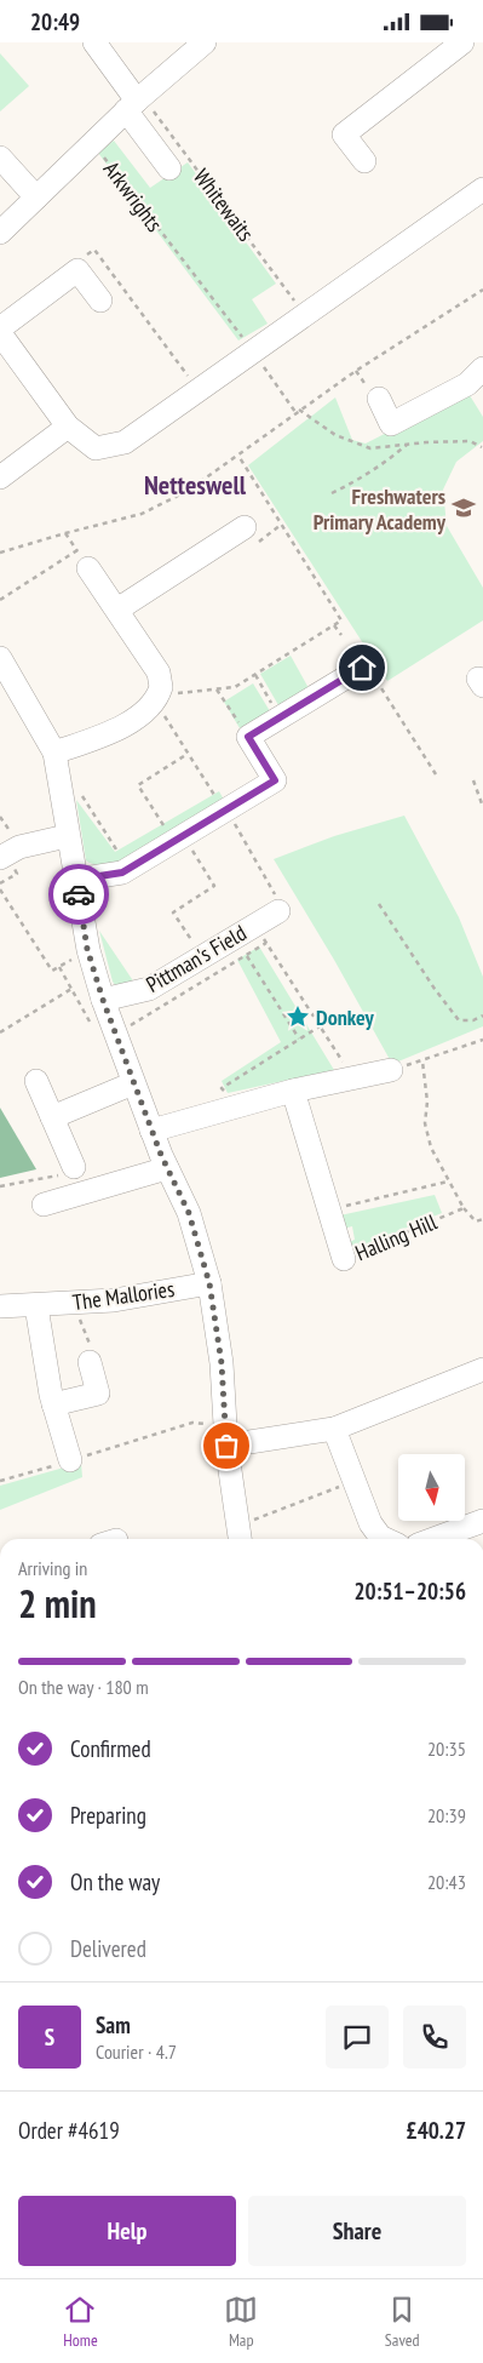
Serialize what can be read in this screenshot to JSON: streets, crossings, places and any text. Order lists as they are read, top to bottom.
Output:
{
  "streets": {
    "street": [
      "Arkwrights",
      "Pittman's Field",
      "Halling Hill",
      "The Mallories"
    ],
    "path": ["Whitewaits"]
  },
  "districts": ["Netteswell"],
  "places": {
    "school or university": ["Freshwaters Primary Academy"],
    "place": ["Donkey"]
  },
  "north": "bottom",
  "page": {
    "status": "20:49",
    "heading": ["2 min", "Arriving in", "20:51–20:56"],
    "panel": [
      "Sam",
      "Courier · 4.7",
      "Order #4619",
      "£40.27"
    ],
    "bar": "On the way · 180 m",
    "list": [
      ["Confirmed", "20:35"],
      ["Preparing", "20:39"],
      ["On the way", "20:43"],
      "Delivered"
    ],
    "round": "S",
    "buttons": ["Help", "Share"],
    "tabs": ["Home", "Map", "Saved"]
  }
}
